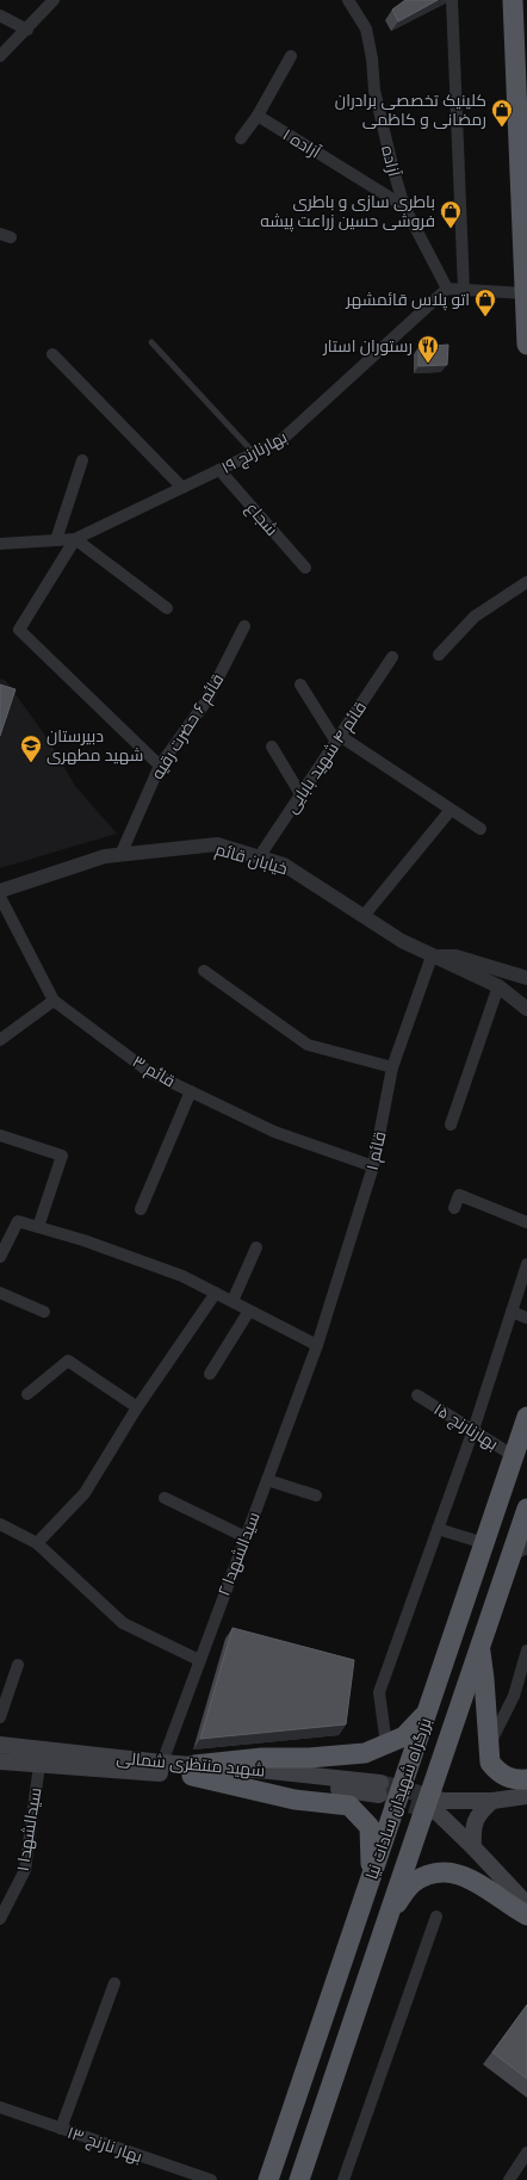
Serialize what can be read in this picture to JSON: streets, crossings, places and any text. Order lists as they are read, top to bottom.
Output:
{
  "streets": {
    "highway": ["بزرگراه شهیدان سادات نیا"],
    "main road": ["شهید منتظری شمالی"],
    "street": [
      "آزاده ۱",
      "آزاده",
      "بهارنارنج ۱۹",
      "شجاع",
      "قائم ۶ حضرت رقیه",
      "قائم ۴ شهید بابایی",
      "خیابان قائم",
      "قائم ۳",
      "قائم ۱",
      "بهارنارنج ۱۵",
      "سیدالشهدا ۲",
      "سیدالشهدا ۱",
      "بهار نارنج ۱۳"
    ]
  },
  "crossings": [
    ["آزاده ۱", "آزاده"],
    ["آزاده", "بهارنارنج ۱۹"],
    ["بهارنارنج ۱۹", "شجاع"],
    ["قائم ۶ حضرت رقیه", "خیابان قائم"],
    ["قائم ۴ شهید بابایی", "خیابان قائم"],
    ["خیابان قائم", "قائم ۱"],
    ["قائم ۳", "قائم ۱"],
    ["قائم ۱", "سیدالشهدا ۲"],
    ["بهارنارنج ۱۵", "بزرگراه شهیدان سادات نیا"],
    ["سیدالشهدا ۲", "شهید منتظری شمالی"],
    ["شهید منتظری شمالی", "سیدالشهدا ۱"]
  ],
  "places": {
    "shop": ["کلینیک تخصصی برادران رمضانی و کاظمی", "باطری سازی و باطری فروشی حسین زراعت پیشه", "اتو پلاس قائمشهر"],
    "restaurant": ["رستوران استار"],
    "school or university": ["دبیرستان شهید مطهری"]
  }
}
